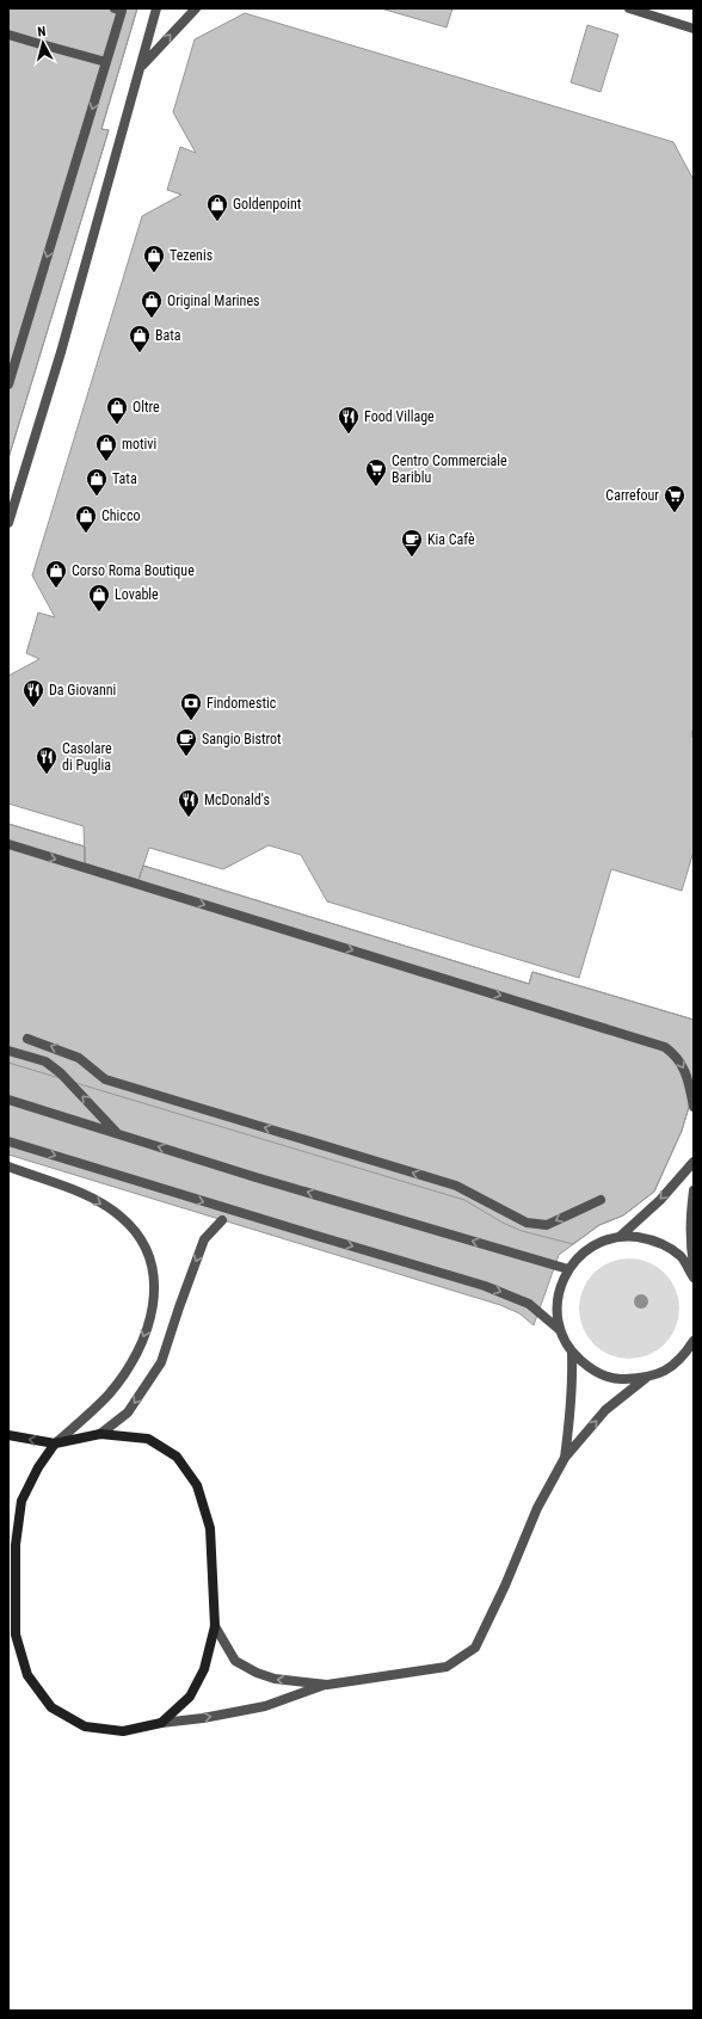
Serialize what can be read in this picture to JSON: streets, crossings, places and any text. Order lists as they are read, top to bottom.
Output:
{
  "places": {
    "shop": [
      "Goldenpoint",
      "Tezenis",
      "Original Marines",
      "Bata",
      "Oltre",
      "motivi",
      "Tata",
      "Chicco",
      "Corso Roma Boutique",
      "Lovable"
    ],
    "restaurant": [
      "Food Village",
      "Da Giovanni",
      "Casolare di Puglia",
      "McDonald's"
    ],
    "supermarket": ["Centro Commerciale Bariblu", "Carrefour"],
    "cafe": ["Kia Cafè", "Sangio Bistrot"],
    "bank": ["Findomestic"]
  },
  "north": "top"
}
